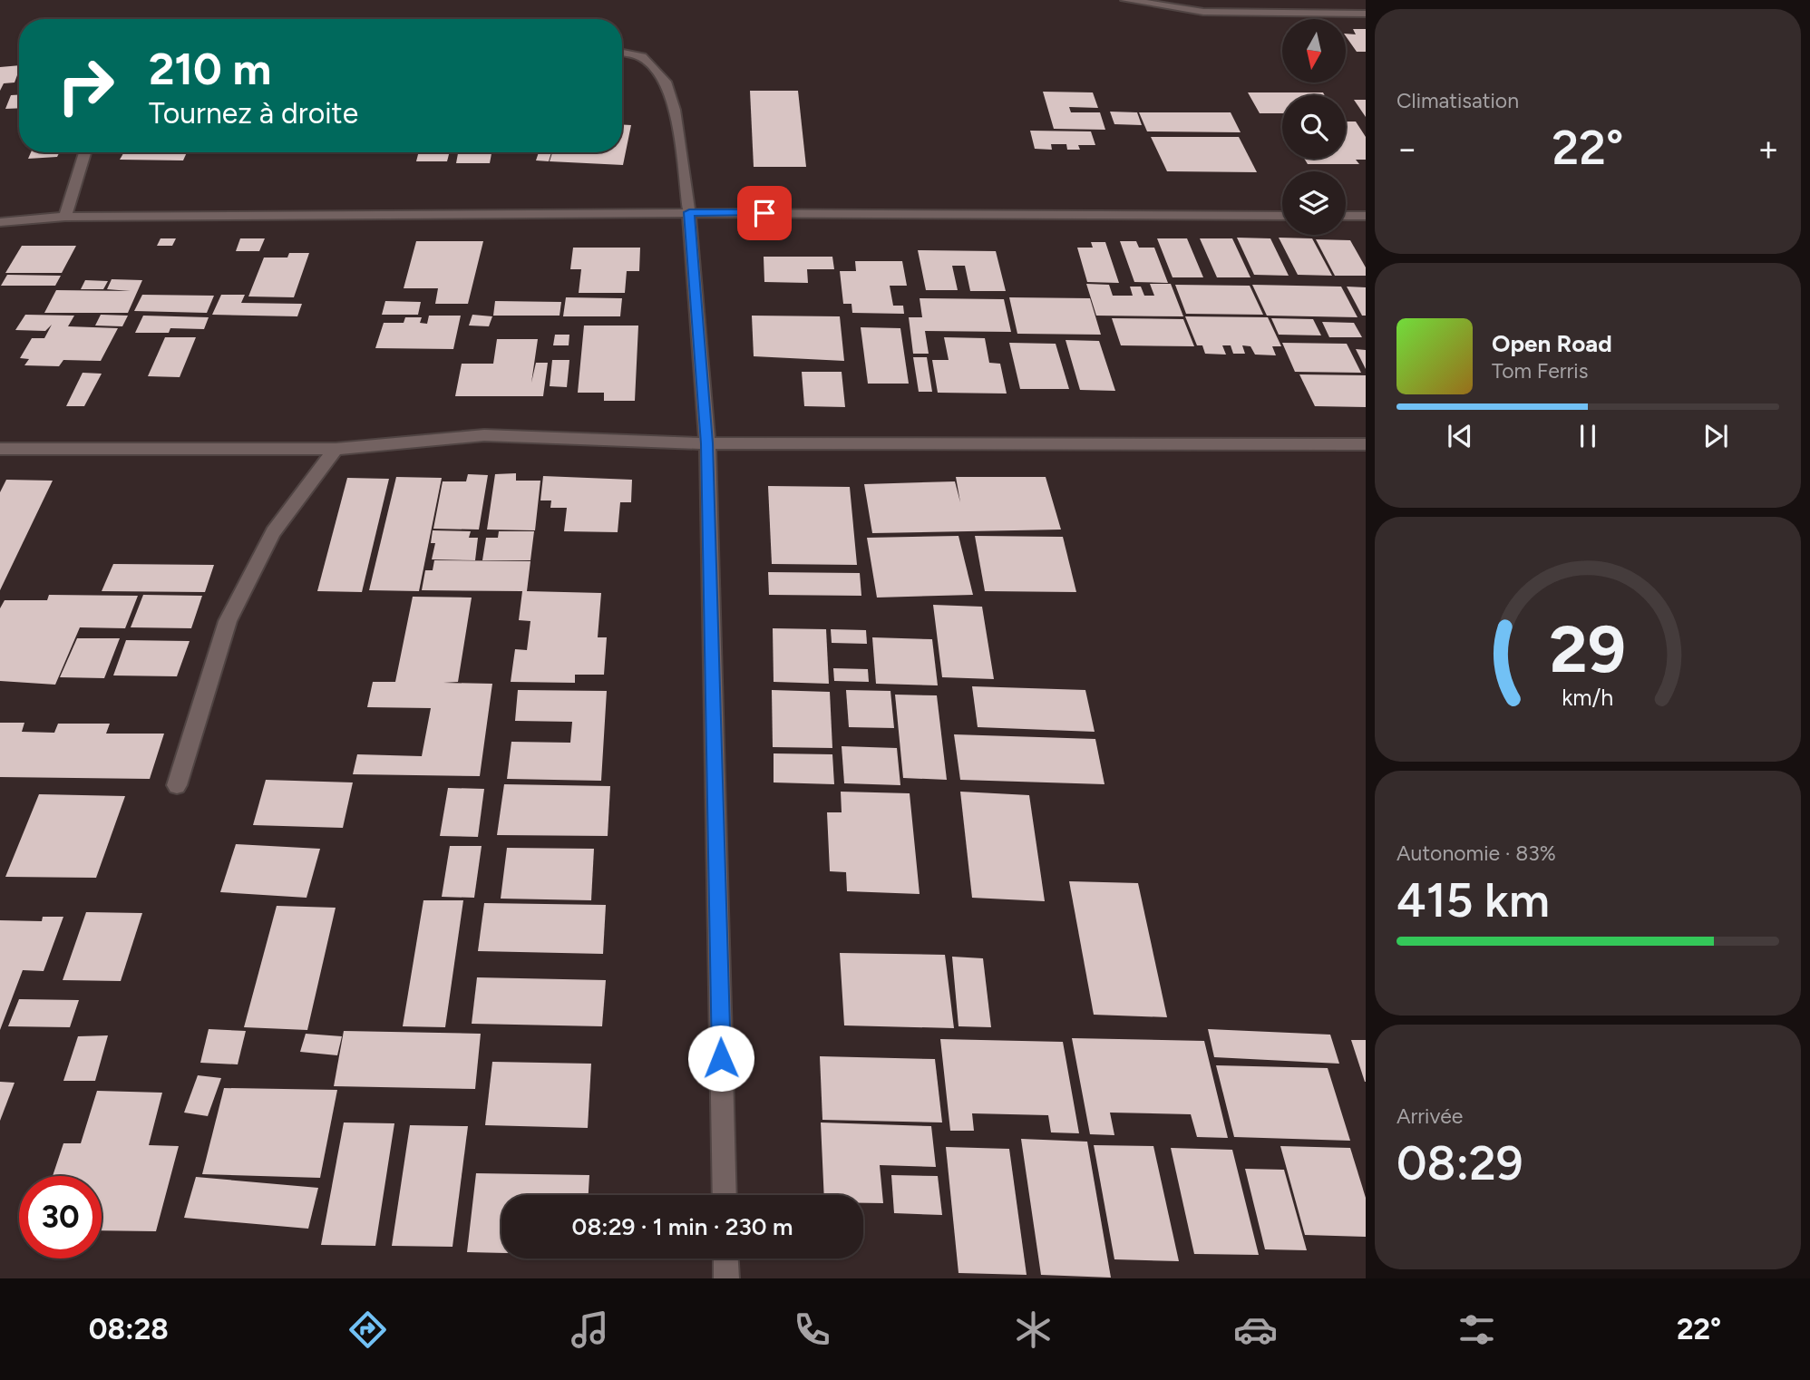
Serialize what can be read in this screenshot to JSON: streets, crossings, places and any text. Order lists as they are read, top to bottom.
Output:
{
  "north": "bottom",
  "page": {
    "tile": [
      "Climatisation",
      ["Autonomie · 83%", "415 km"],
      ["Arrivée", "08:29"]
    ],
    "turn": ["210 m", "Tournez à droite"],
    "heat": ["−", "22°", "+"],
    "song": ["Open Road", "Tom Ferris"],
    "limit": "30",
    "trip": "08:29 · 1 min · 230 m",
    "tabs": ["08:28", "22°"],
    "gauge": ["29", "km/h"]
  }
}
